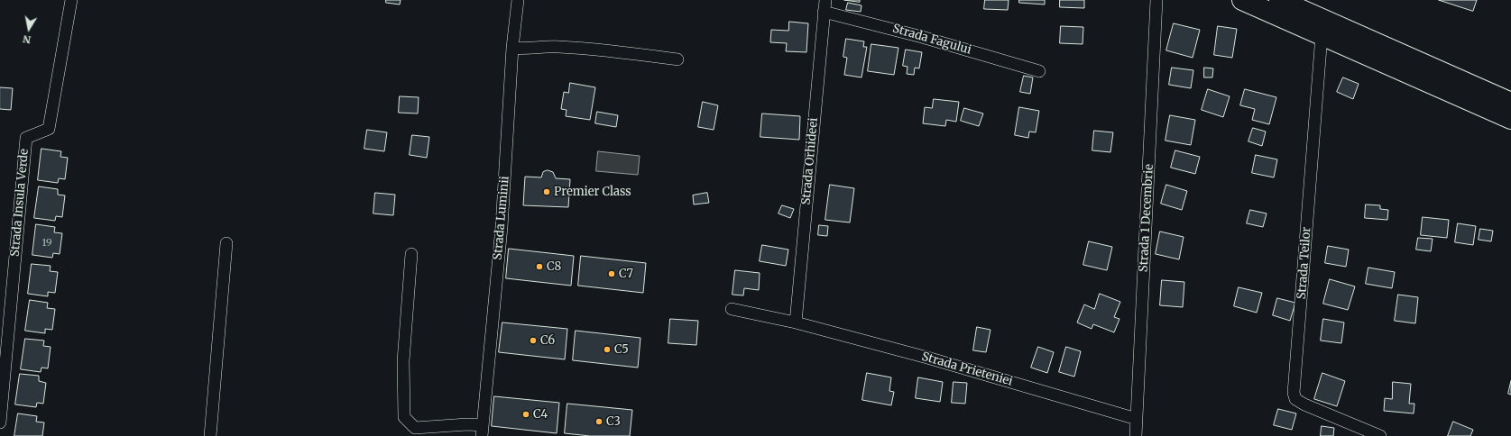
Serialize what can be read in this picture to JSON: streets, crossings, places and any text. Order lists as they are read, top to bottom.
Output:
{
  "streets": {
    "street": [
      "Strada Fagului",
      "Strada Orhideei",
      "Strada Insula Verde",
      "Strada Luminii",
      "Strada 1 Decembrie",
      "Strada Teilor",
      "Strada Prieteniei"
    ]
  },
  "crossings": [
    ["Strada Fagului", "Strada Orhideei"],
    ["Strada Orhideei", "Strada Prieteniei"],
    ["Strada 1 Decembrie", "Strada Prieteniei"]
  ],
  "places": [
    "Premier Class",
    "C8",
    "C7",
    "C6",
    "C5",
    "C4",
    "C3"
  ],
  "house_numbers": ["19"],
  "north": "bottom"
}
